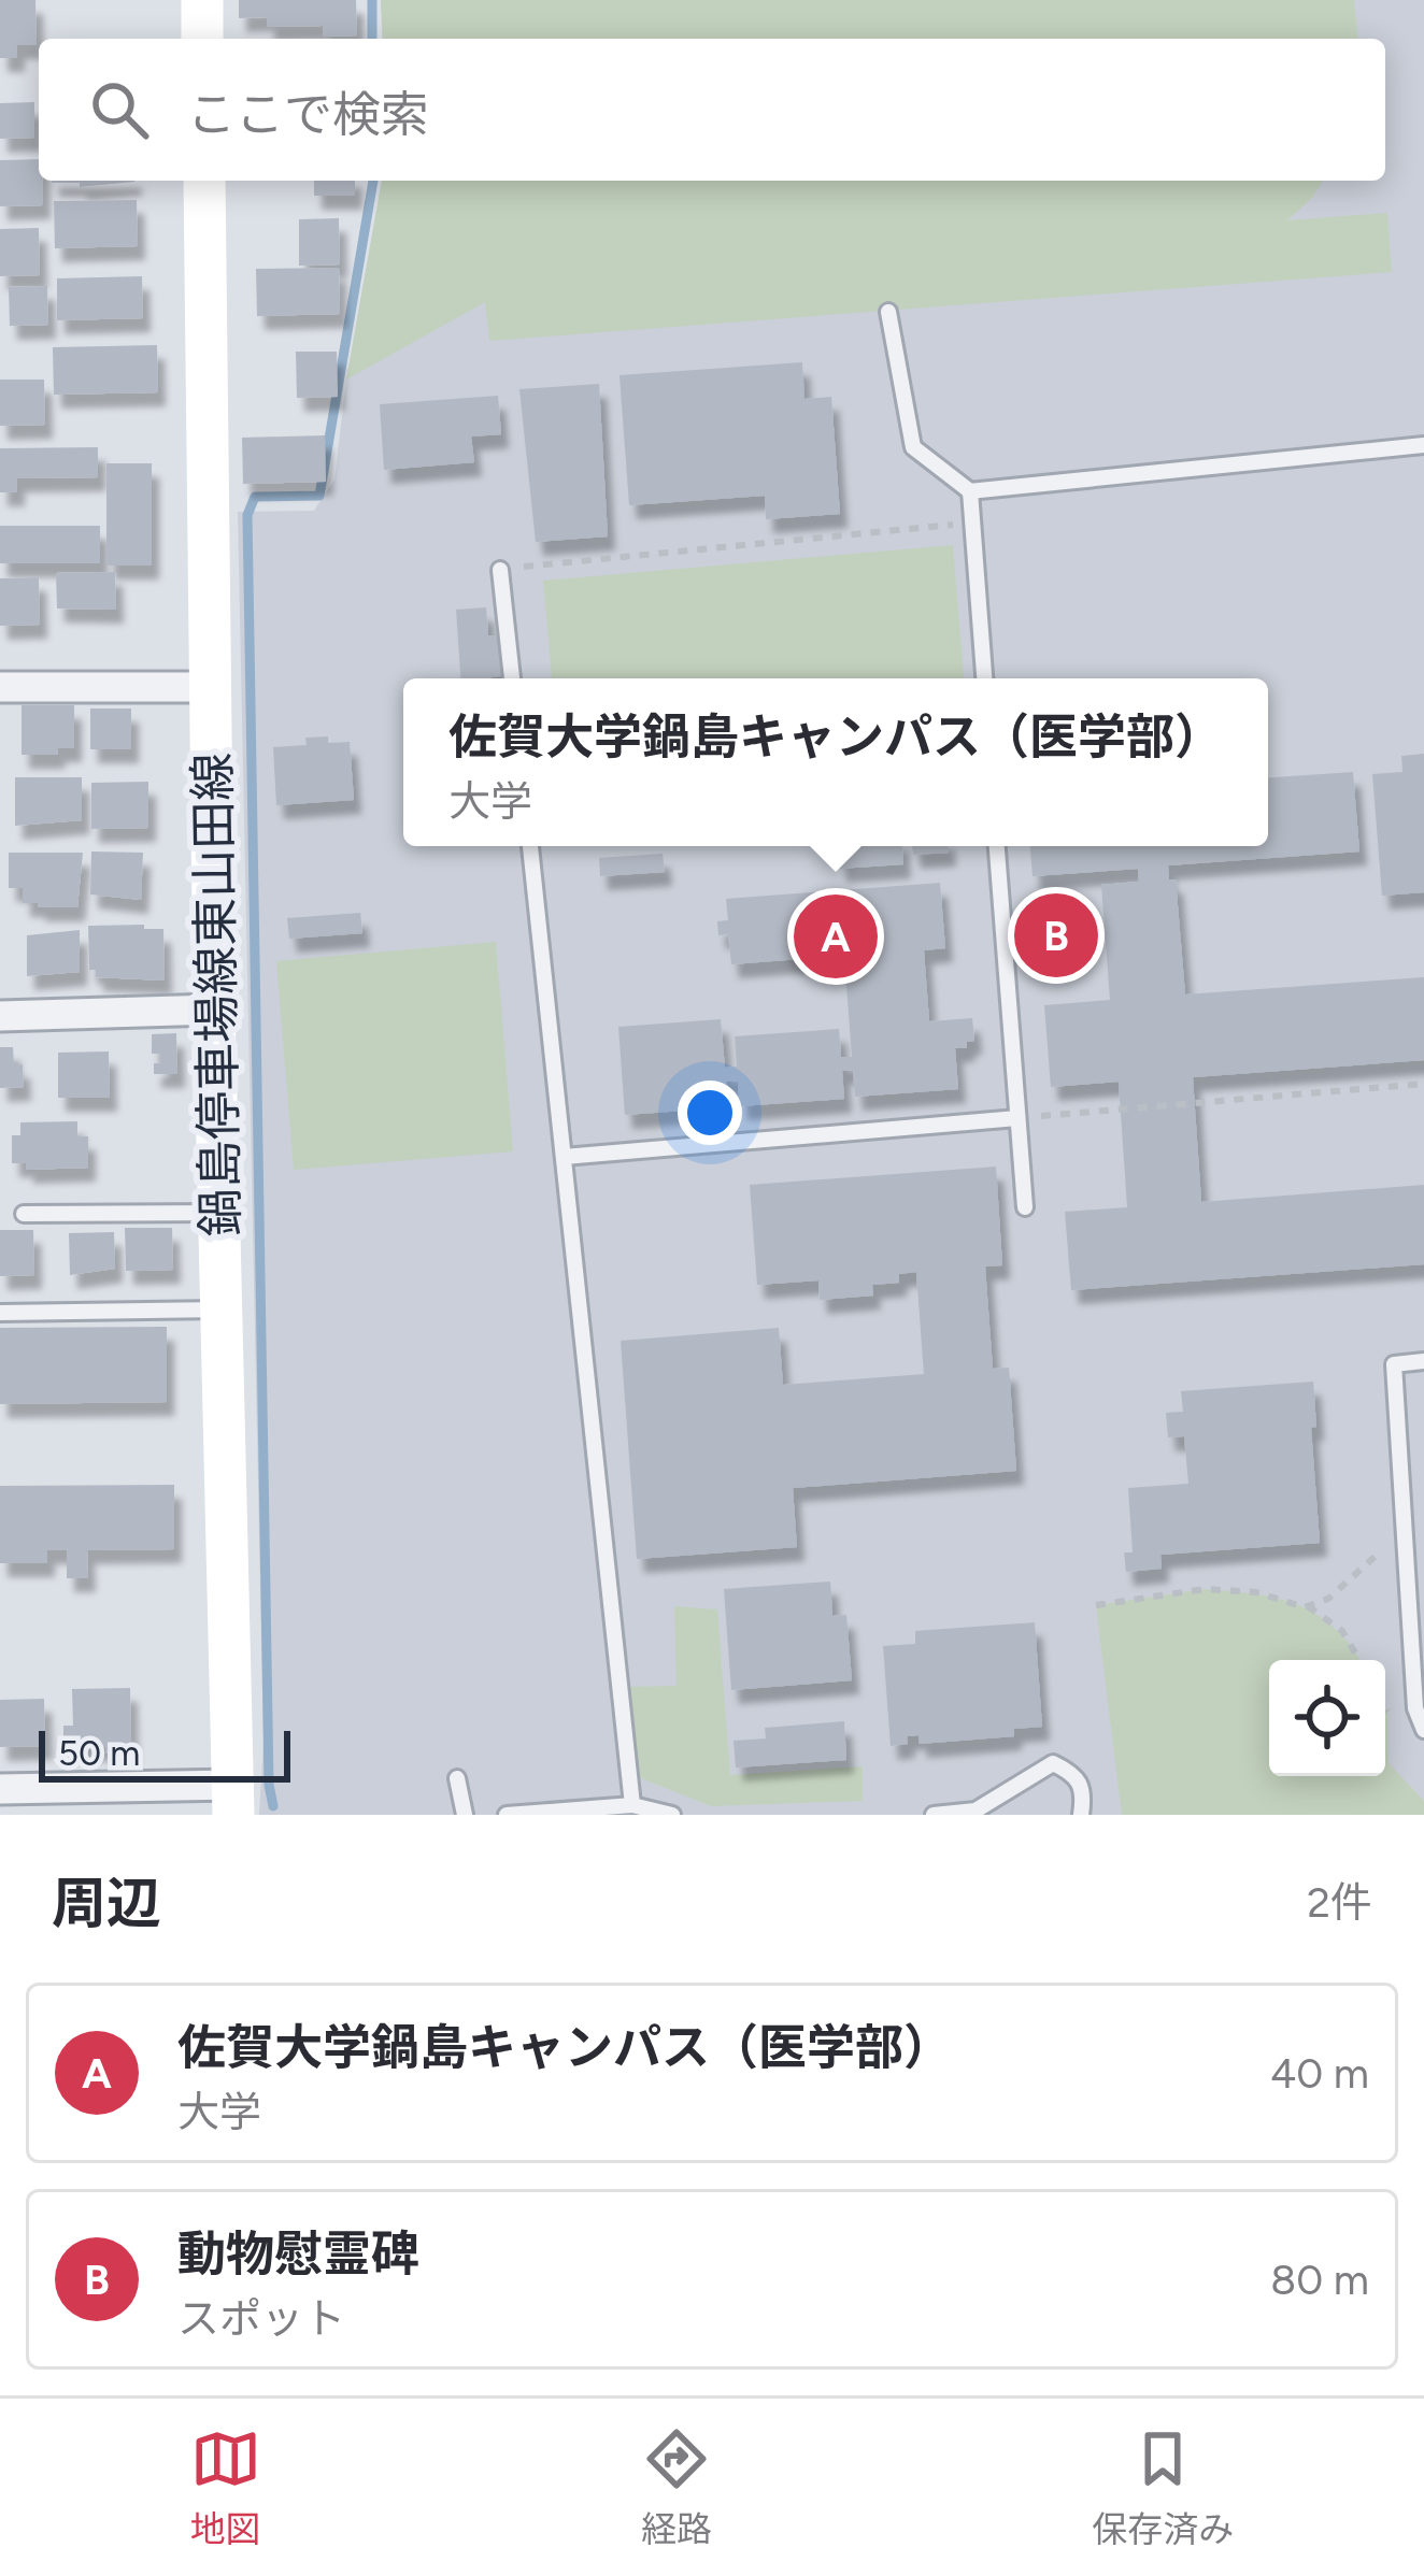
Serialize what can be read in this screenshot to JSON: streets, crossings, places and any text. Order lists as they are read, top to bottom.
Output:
{
  "streets": {
    "main road": ["鍋島停車場線東山田線"]
  },
  "scale_bar": "50 m",
  "page": {
    "search": "ここで検索",
    "popup": ["佐賀大学鍋島キャンパス（医学部）", "大学"],
    "pins": ["B", "A"],
    "scale": "50 m",
    "heading": ["周辺", "2件"],
    "list": [
      {
        "mark": "A",
        "name": "佐賀大学鍋島キャンパス（医学部）",
        "note": "大学",
        "value": "40 m"
      },
      {
        "mark": "B",
        "name": "動物慰霊碑",
        "note": "スポット",
        "value": "80 m"
      }
    ],
    "nav": ["地図", "経路", "保存済み"]
  }
}
